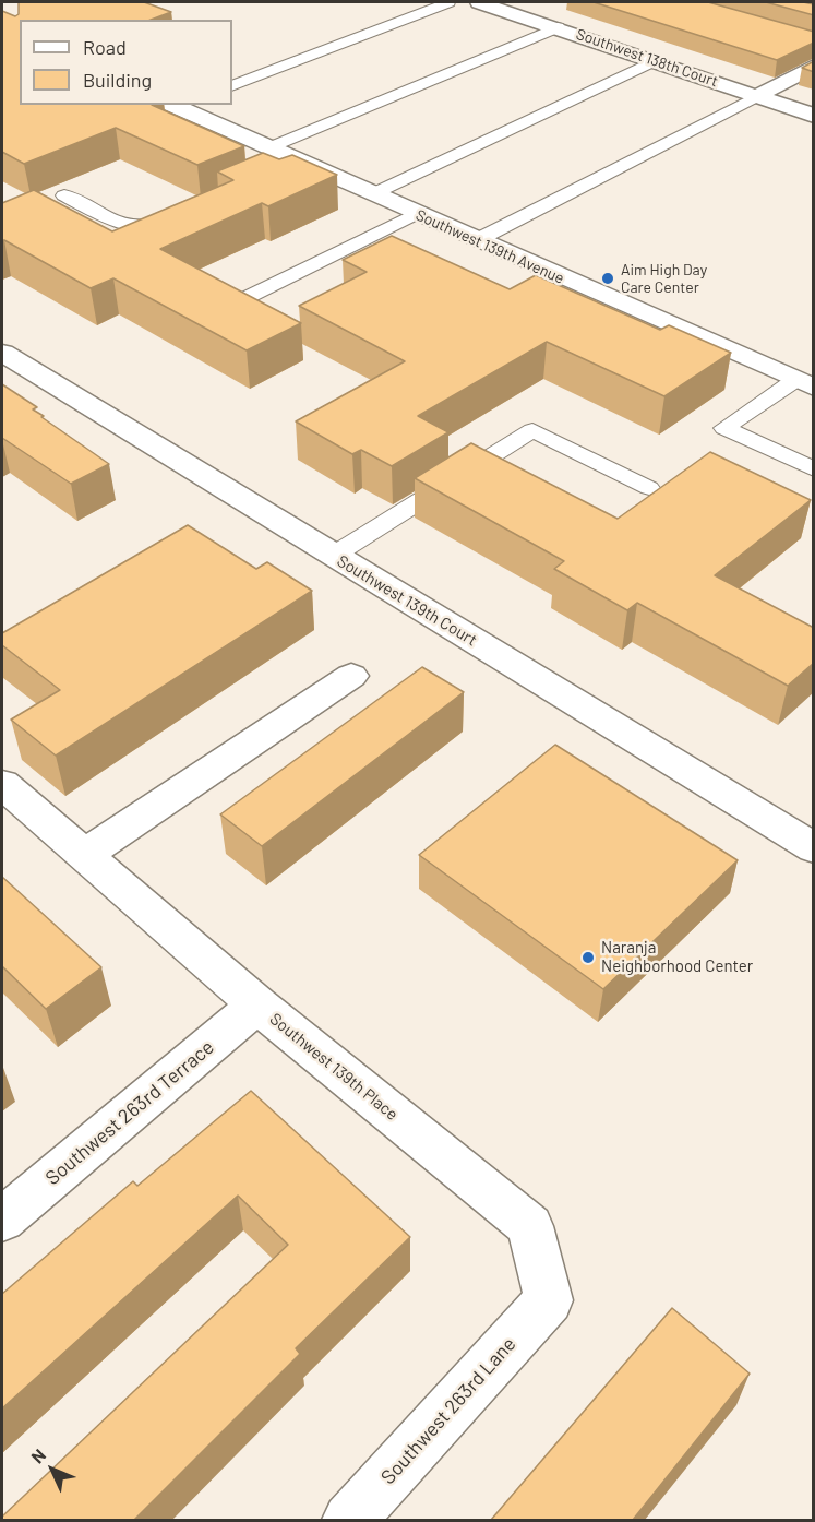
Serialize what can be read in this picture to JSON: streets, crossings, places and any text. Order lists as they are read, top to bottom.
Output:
{
  "streets": {
    "street": [
      "Southwest 138th Court",
      "Southwest 139th Avenue",
      "Southwest 139th Court",
      "Southwest 139th Place",
      "Southwest 263rd Terrace",
      "Southwest 263rd Lane"
    ]
  },
  "crossings": [
    ["Southwest 139th Place", "Southwest 263rd Terrace"],
    ["Southwest 139th Place", "Southwest 263rd Lane"]
  ],
  "places": ["Aim High Day Care Center", "Naranja Neighborhood Center"],
  "legend": ["Road", "Building"],
  "north": "top left"
}
